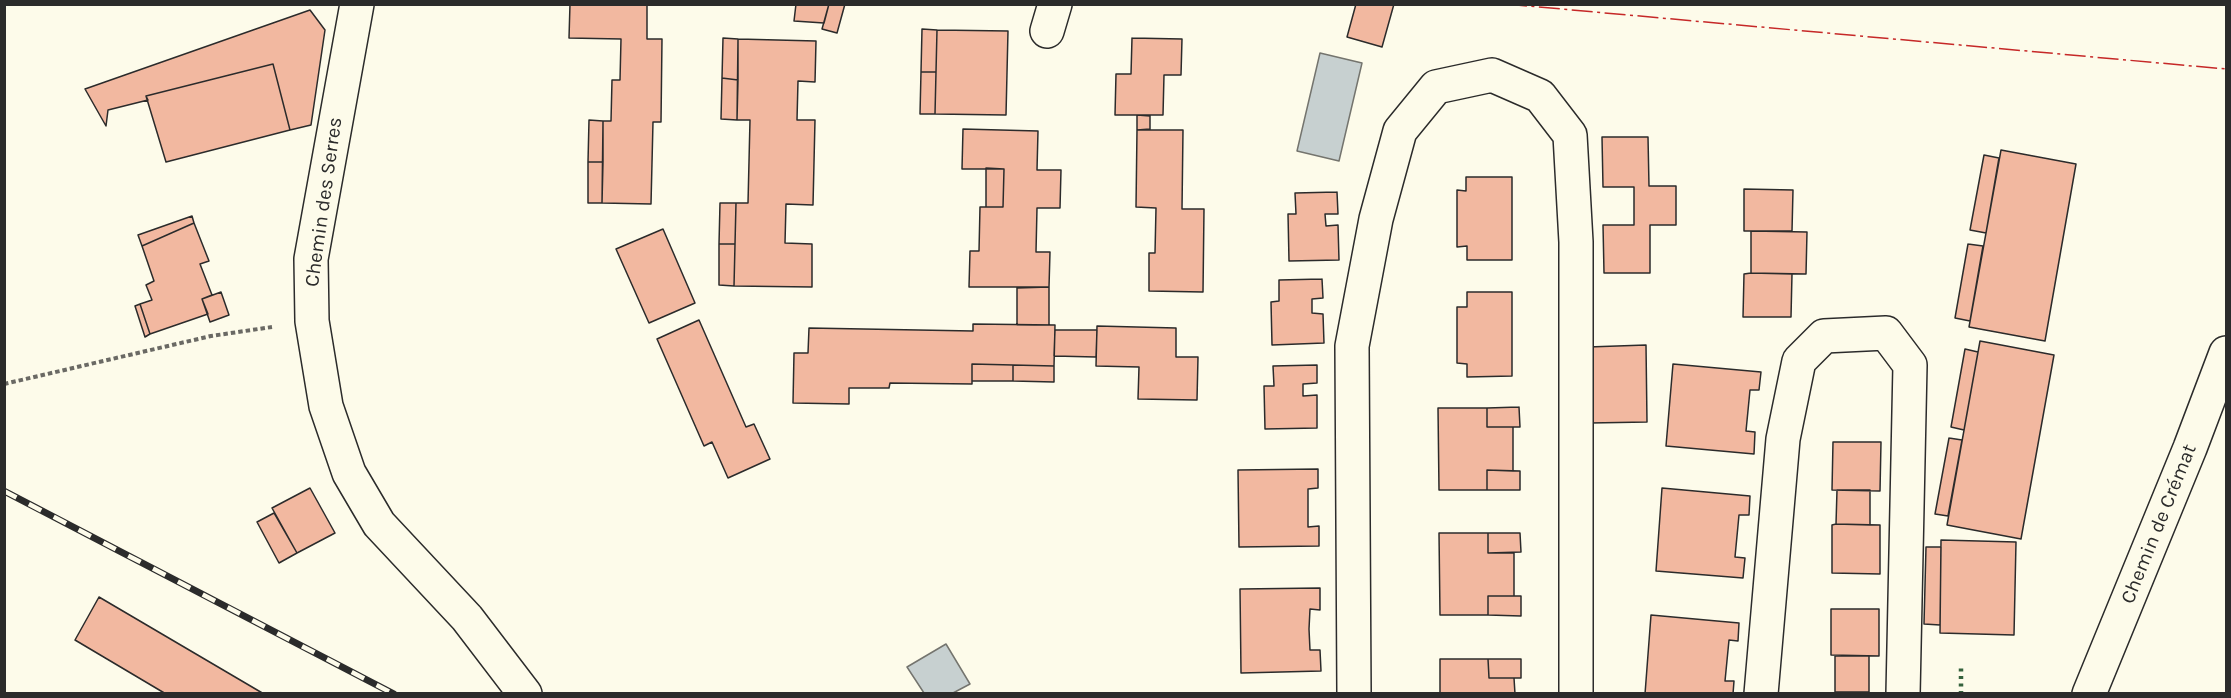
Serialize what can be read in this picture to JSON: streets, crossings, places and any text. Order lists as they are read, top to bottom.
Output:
{
  "streets": {
    "street": ["Chemin des Serres", "Chemin de Crémat"]
  }
}
